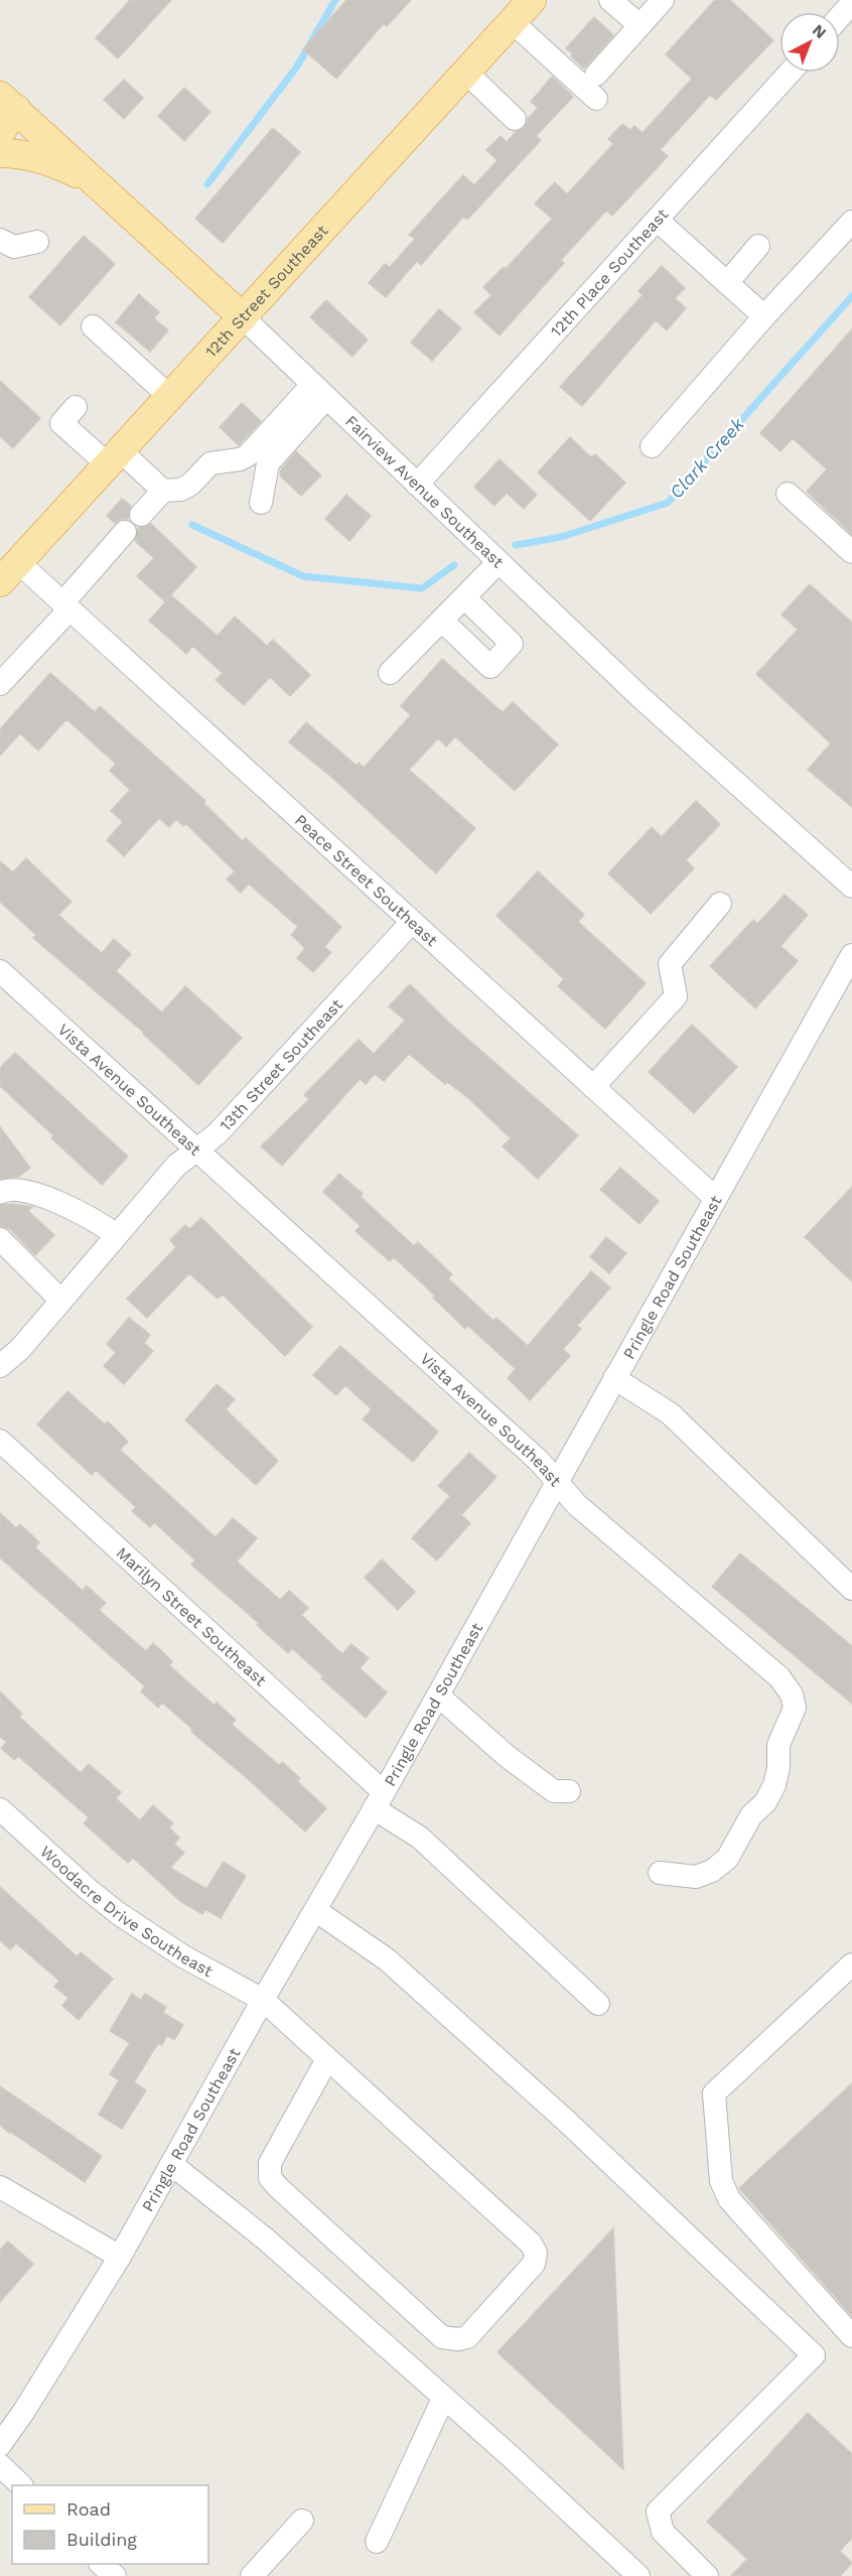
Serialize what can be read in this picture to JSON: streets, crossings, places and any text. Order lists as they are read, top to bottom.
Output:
{
  "streets": {
    "main road": ["12th Street Southeast", "Fairview Avenue Southeast"],
    "street": [
      "12th Place Southeast",
      "Peace Street Southeast",
      "13th Street Southeast",
      "Vista Avenue Southeast",
      "Pringle Road Southeast",
      "Marilyn Street Southeast",
      "Woodacre Drive Southeast"
    ]
  },
  "crossings": [
    ["12th Place Southeast", "Fairview Avenue Southeast"],
    ["12th Street Southeast", "Fairview Avenue Southeast"],
    ["12th Street Southeast", "Peace Street Southeast"],
    ["Peace Street Southeast", "13th Street Southeast"],
    ["Peace Street Southeast", "Pringle Road Southeast"],
    ["13th Street Southeast", "Vista Avenue Southeast"],
    ["Vista Avenue Southeast", "Pringle Road Southeast"],
    ["Pringle Road Southeast", "Marilyn Street Southeast"],
    ["Pringle Road Southeast", "Woodacre Drive Southeast"]
  ],
  "water": ["Clark Creek"],
  "legend": ["Road", "Building"],
  "north": "top right"
}
